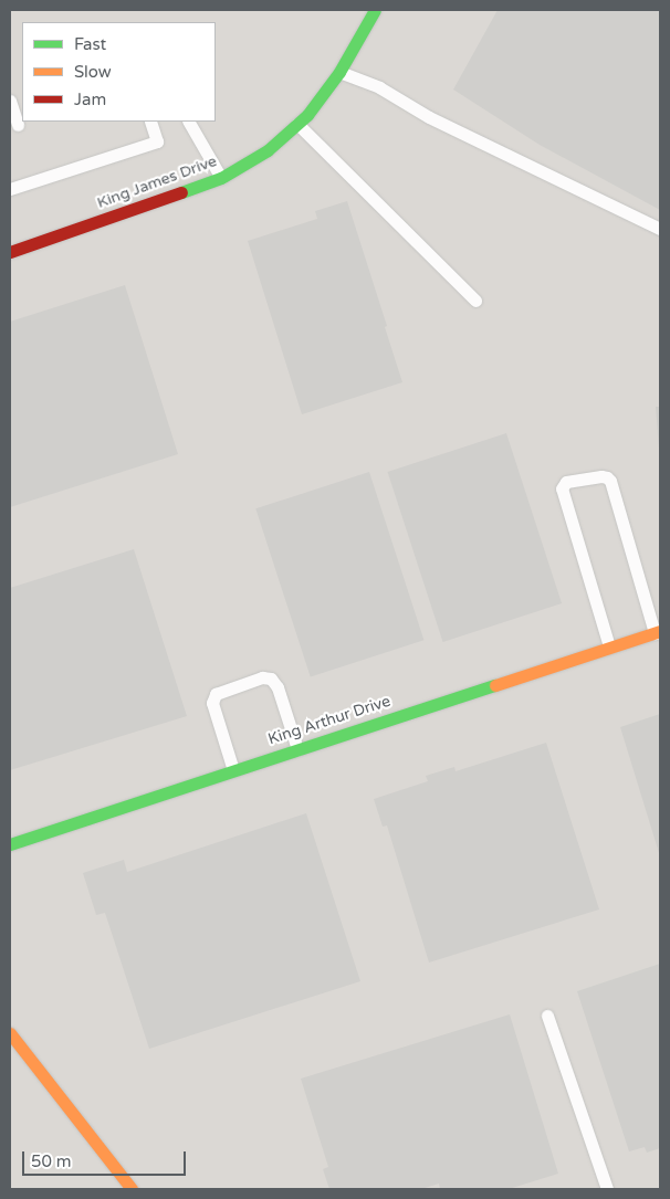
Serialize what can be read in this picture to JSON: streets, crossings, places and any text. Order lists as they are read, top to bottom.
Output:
{
  "streets": {
    "street": ["King James Drive", "King Arthur Drive"]
  },
  "legend": ["Fast", "Slow", "Jam"],
  "scale_bar": "50 m"
}
